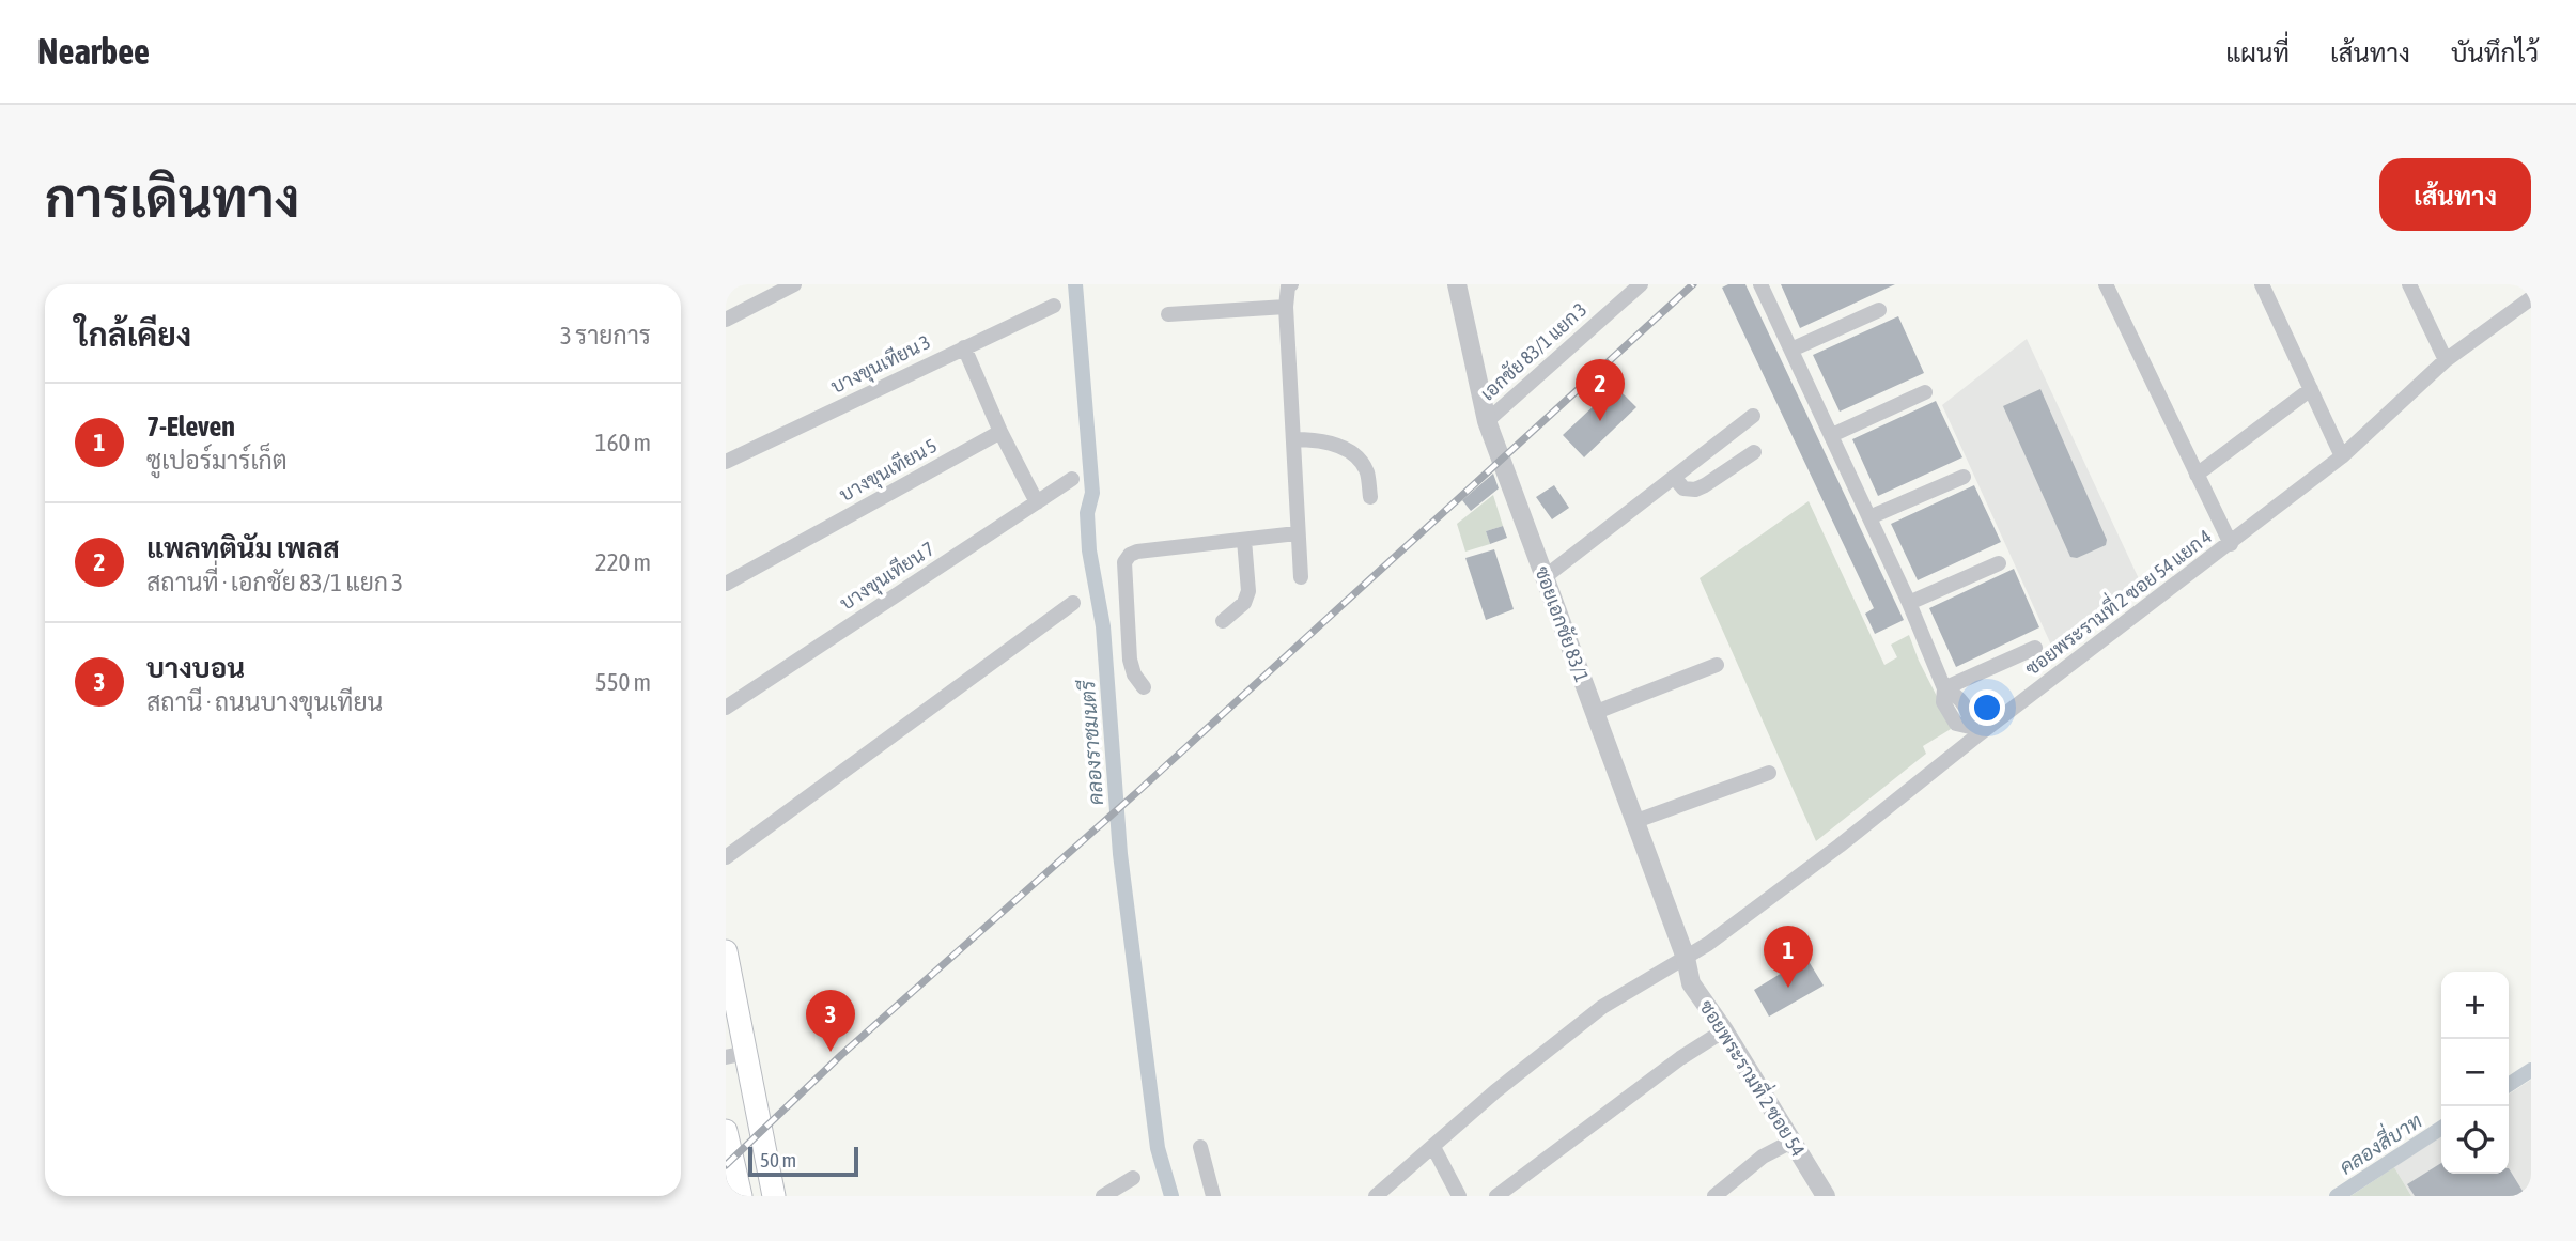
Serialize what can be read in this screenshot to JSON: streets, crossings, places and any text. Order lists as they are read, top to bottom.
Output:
{
  "streets": {
    "street": [
      "เอกชัย 83/1 แยก 3",
      "บางขุนเทียน 3",
      "บางขุนเทียน 5",
      "บางขุนเทียน 7",
      "ซอยพระรามที่ 2 ซอย 54 แยก 4",
      "ซอยเอกชัย 83/1",
      "ซอยพระรามที่ 2 ซอย 54"
    ]
  },
  "crossings": [
    ["เอกชัย 83/1 แยก 3", "ซอยเอกชัย 83/1"],
    ["ซอยพระรามที่ 2 ซอย 54 แยก 4", "ซอยเอกชัย 83/1"],
    ["ซอยพระรามที่ 2 ซอย 54 แยก 4", "ซอยพระรามที่ 2 ซอย 54"],
    ["ซอยเอกชัย 83/1", "ซอยพระรามที่ 2 ซอย 54"]
  ],
  "water": ["คลองราชมนตรี", "คลองสี่บาท"],
  "scale_bar": "50 m",
  "page": {
    "header": "Nearbee",
    "nav": ["แผนที่", "เส้นทาง", "บันทึกไว้"],
    "buttons": "เส้นทาง",
    "title": "การเดินทาง",
    "heading": ["ใกล้เคียง", "3 รายการ"],
    "pins": ["2", "1", "3"],
    "list": [
      {
        "mark": "1",
        "name": "7-Eleven",
        "note": "ซูเปอร์มาร์เก็ต",
        "value": "160 m"
      },
      {
        "mark": "2",
        "name": "แพลทตินัม เพลส",
        "note": "สถานที่ · เอกชัย 83/1 แยก 3",
        "value": "220 m"
      },
      {
        "mark": "3",
        "name": "บางบอน",
        "note": "สถานี · ถนนบางขุนเทียน",
        "value": "550 m"
      }
    ],
    "map_buttons": ["+", "−"],
    "scale": "50 m"
  }
}
